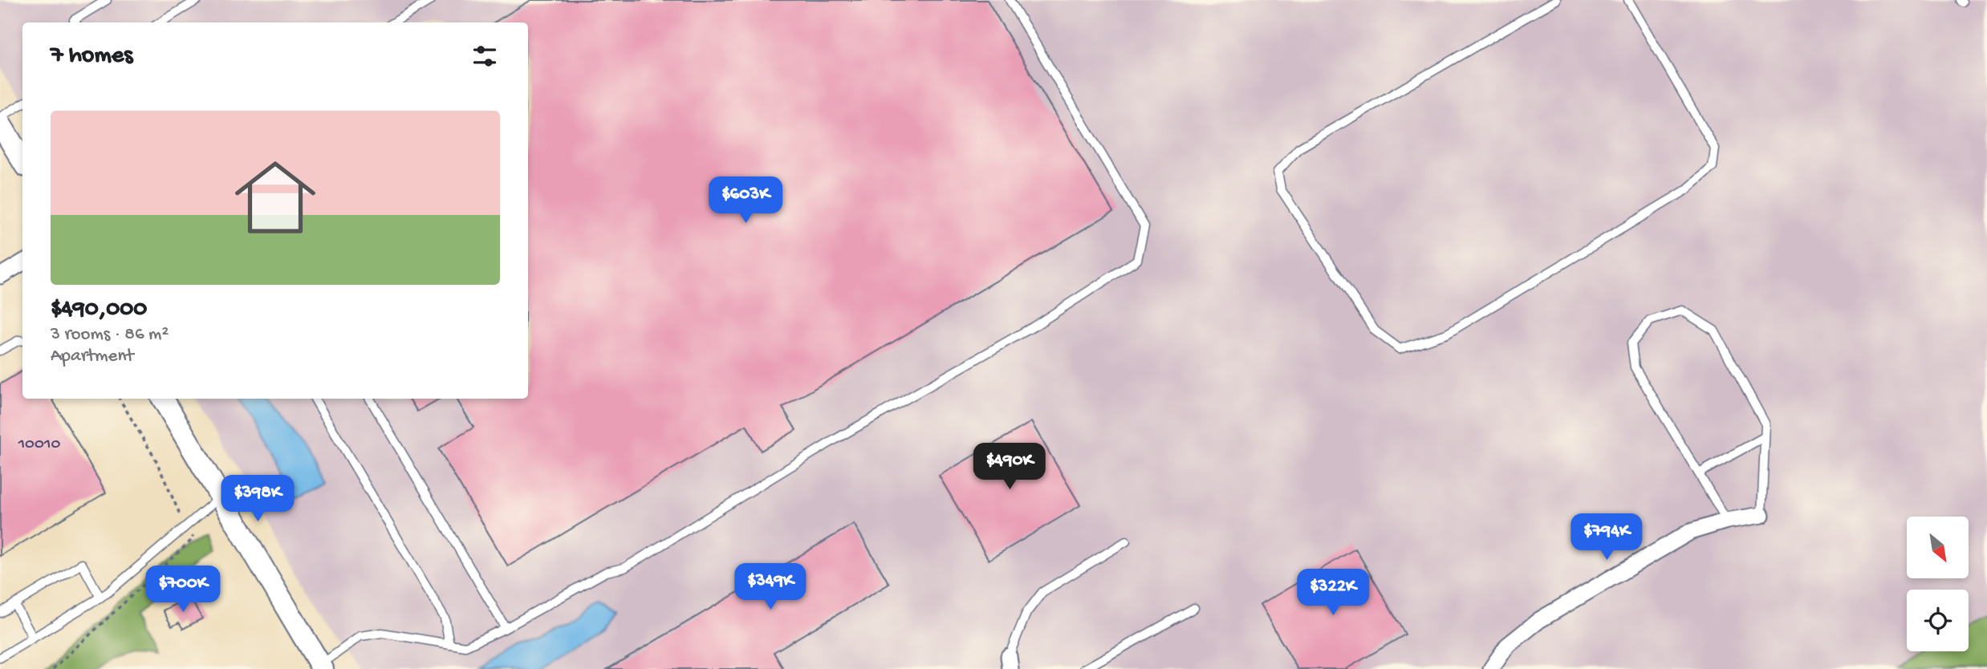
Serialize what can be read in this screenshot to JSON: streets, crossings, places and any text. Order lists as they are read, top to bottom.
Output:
{
  "house_numbers": ["10010"],
  "north": "bottom right",
  "page": {
    "heading": "7 homes",
    "list": [
      {
        "name": "$490,000",
        "note": "3 rooms · 86 m² · Apartment"
      }
    ],
    "price": [
      "$603K",
      "$490K",
      "$398K",
      "$794K",
      "$349K",
      "$700K",
      "$322K"
    ]
  }
}
